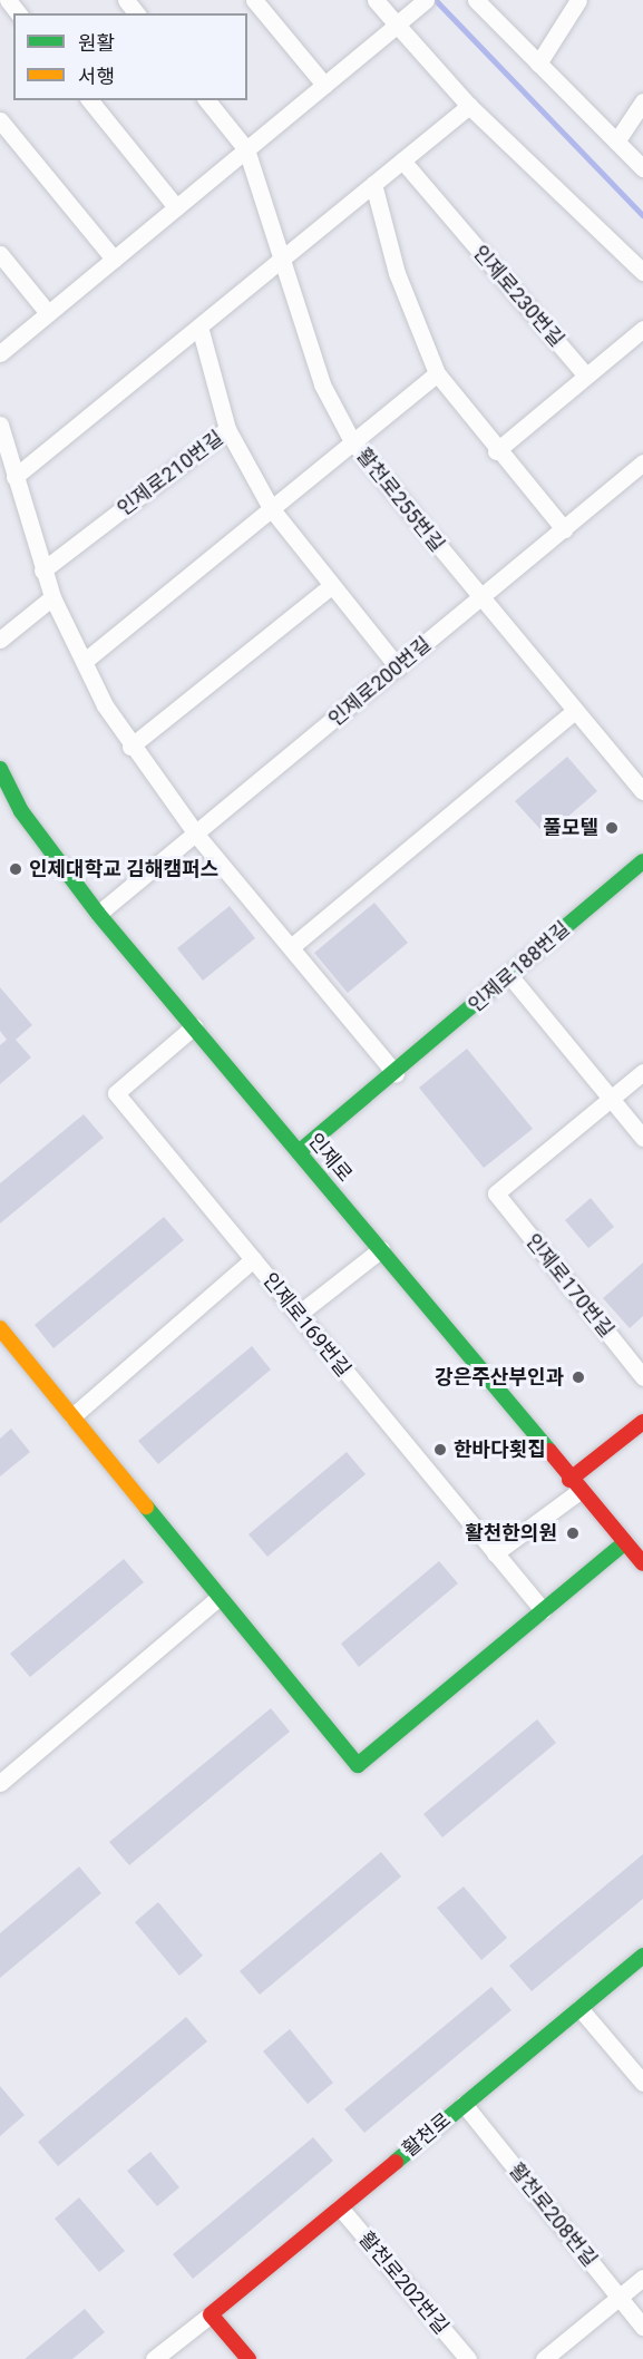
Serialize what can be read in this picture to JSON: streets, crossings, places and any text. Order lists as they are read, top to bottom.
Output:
{
  "streets": {
    "street": [
      "인제로230번길",
      "인제로210번길",
      "활천로255번길",
      "인제로200번길",
      "인제로188번길",
      "인제로",
      "인제로170번길",
      "인제로169번길",
      "활천로",
      "활천로208번길",
      "활천로202번길"
    ]
  },
  "crossings": [
    ["인제로210번길", "인제로200번길"],
    ["활천로255번길", "인제로200번길"],
    ["인제로200번길", "인제로"],
    ["인제로188번길", "인제로"],
    ["인제로", "인제로169번길"],
    ["활천로", "활천로208번길"],
    ["활천로", "활천로202번길"]
  ],
  "places": [
    "풀모텔",
    "인제대학교 김해캠퍼스",
    "강은주산부인과",
    "한바다횟집",
    "활천한의원"
  ],
  "legend": ["원활", "서행"]
}
